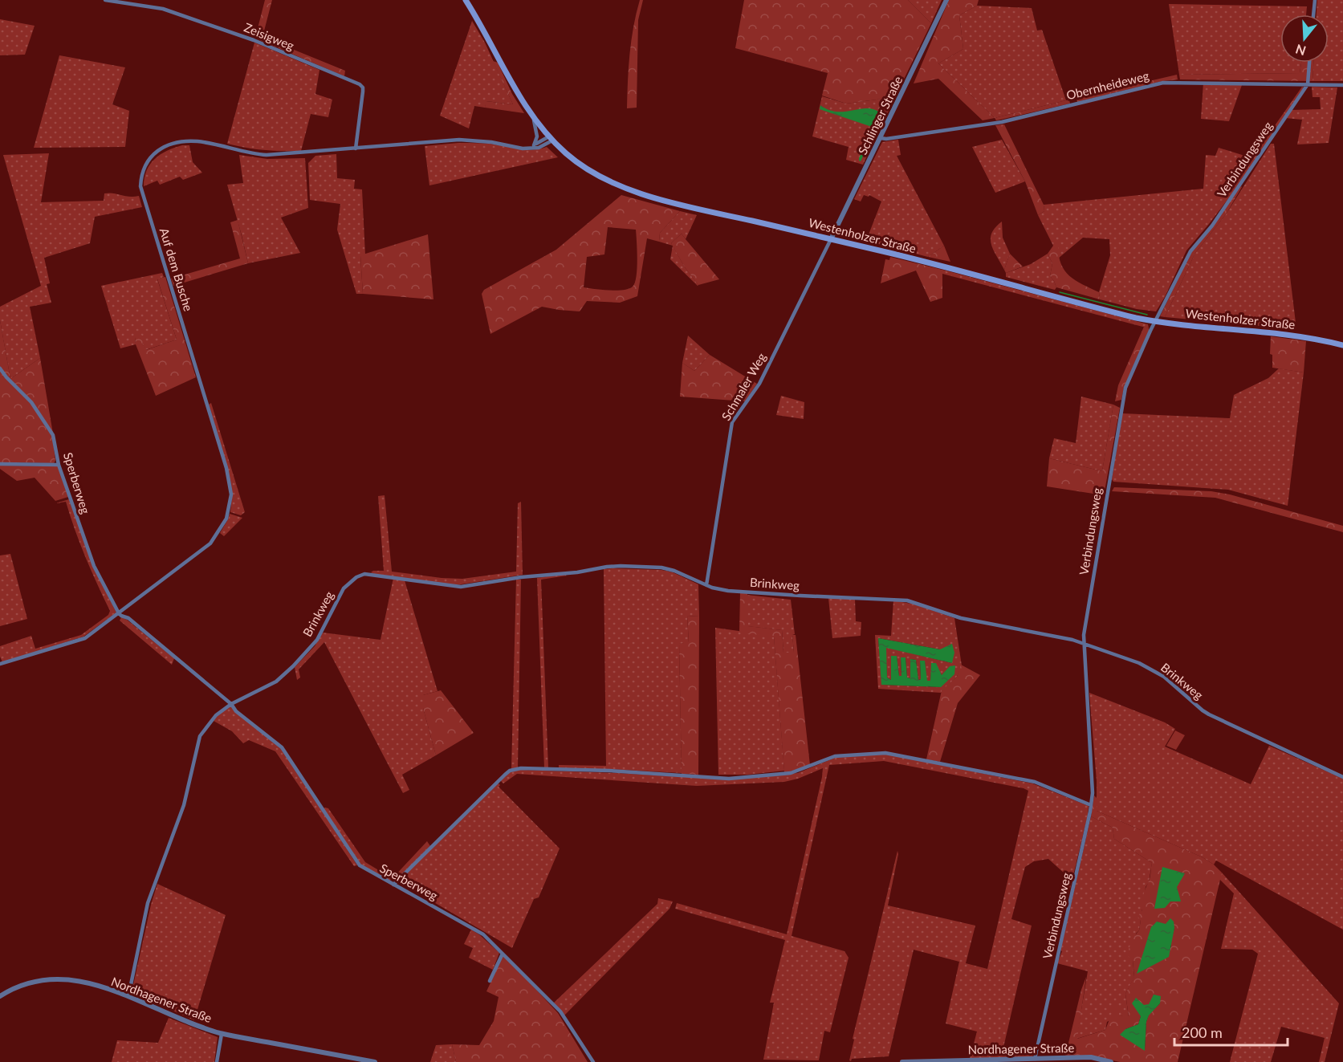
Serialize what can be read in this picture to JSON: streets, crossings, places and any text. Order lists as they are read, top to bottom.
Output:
{
  "streets": {
    "main road": ["Westenholzer Straße"],
    "street": [
      "Zeisigweg",
      "Obernheideweg",
      "Schlinger Straße",
      "Verbindungsweg",
      "Auf dem Busche",
      "Schmaler Weg",
      "Sperberweg",
      "Brinkweg",
      "Nordhagener Straße"
    ]
  },
  "crossings": [
    ["Zeisigweg", "Auf dem Busche"],
    ["Obernheideweg", "Schlinger Straße"],
    ["Obernheideweg", "Verbindungsweg"],
    ["Schlinger Straße", "Westenholzer Straße"],
    ["Schlinger Straße", "Schmaler Weg"],
    ["Verbindungsweg", "Westenholzer Straße"],
    ["Verbindungsweg", "Brinkweg"],
    ["Verbindungsweg", "Nordhagener Straße"],
    ["Westenholzer Straße", "Schmaler Weg"],
    ["Auf dem Busche", "Sperberweg"],
    ["Schmaler Weg", "Brinkweg"],
    ["Sperberweg", "Brinkweg"],
    ["Brinkweg", "Nordhagener Straße"]
  ],
  "scale_bar": "200 m",
  "north": "bottom"
}
